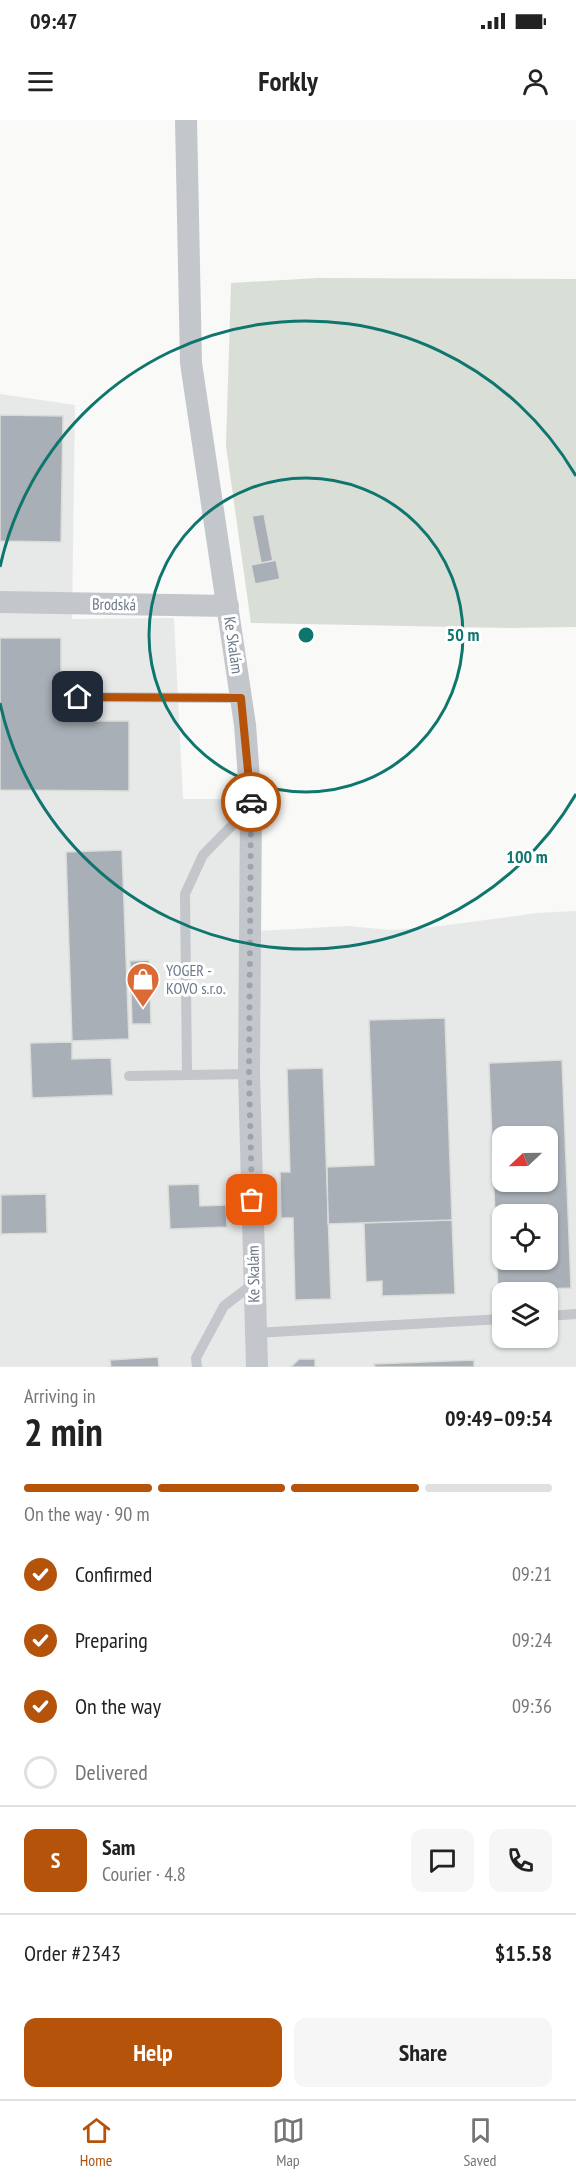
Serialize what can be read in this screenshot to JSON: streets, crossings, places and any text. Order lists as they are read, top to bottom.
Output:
{
  "streets": {
    "street": ["Brodská", "Ke Skalám"]
  },
  "crossings": [
    ["Brodská", "Ke Skalám"]
  ],
  "places": {
    "shop": ["YOGER - KOVO s.r.o."]
  },
  "north": "left",
  "page": {
    "status": "09:47",
    "header": "Forkly",
    "heading": ["2 min", "Arriving in", "09:49–09:54"],
    "panel": [
      "Sam",
      "Courier · 4.8",
      "Order #2343",
      "$15.58"
    ],
    "bar": "On the way · 90 m",
    "list": [
      ["Confirmed", "09:21"],
      ["Preparing", "09:24"],
      ["On the way", "09:36"],
      "Delivered"
    ],
    "round": "S",
    "buttons": ["Help", "Share"],
    "tabs": ["Home", "Map", "Saved"]
  },
  "rings": ["50 m", "100 m"]
}
